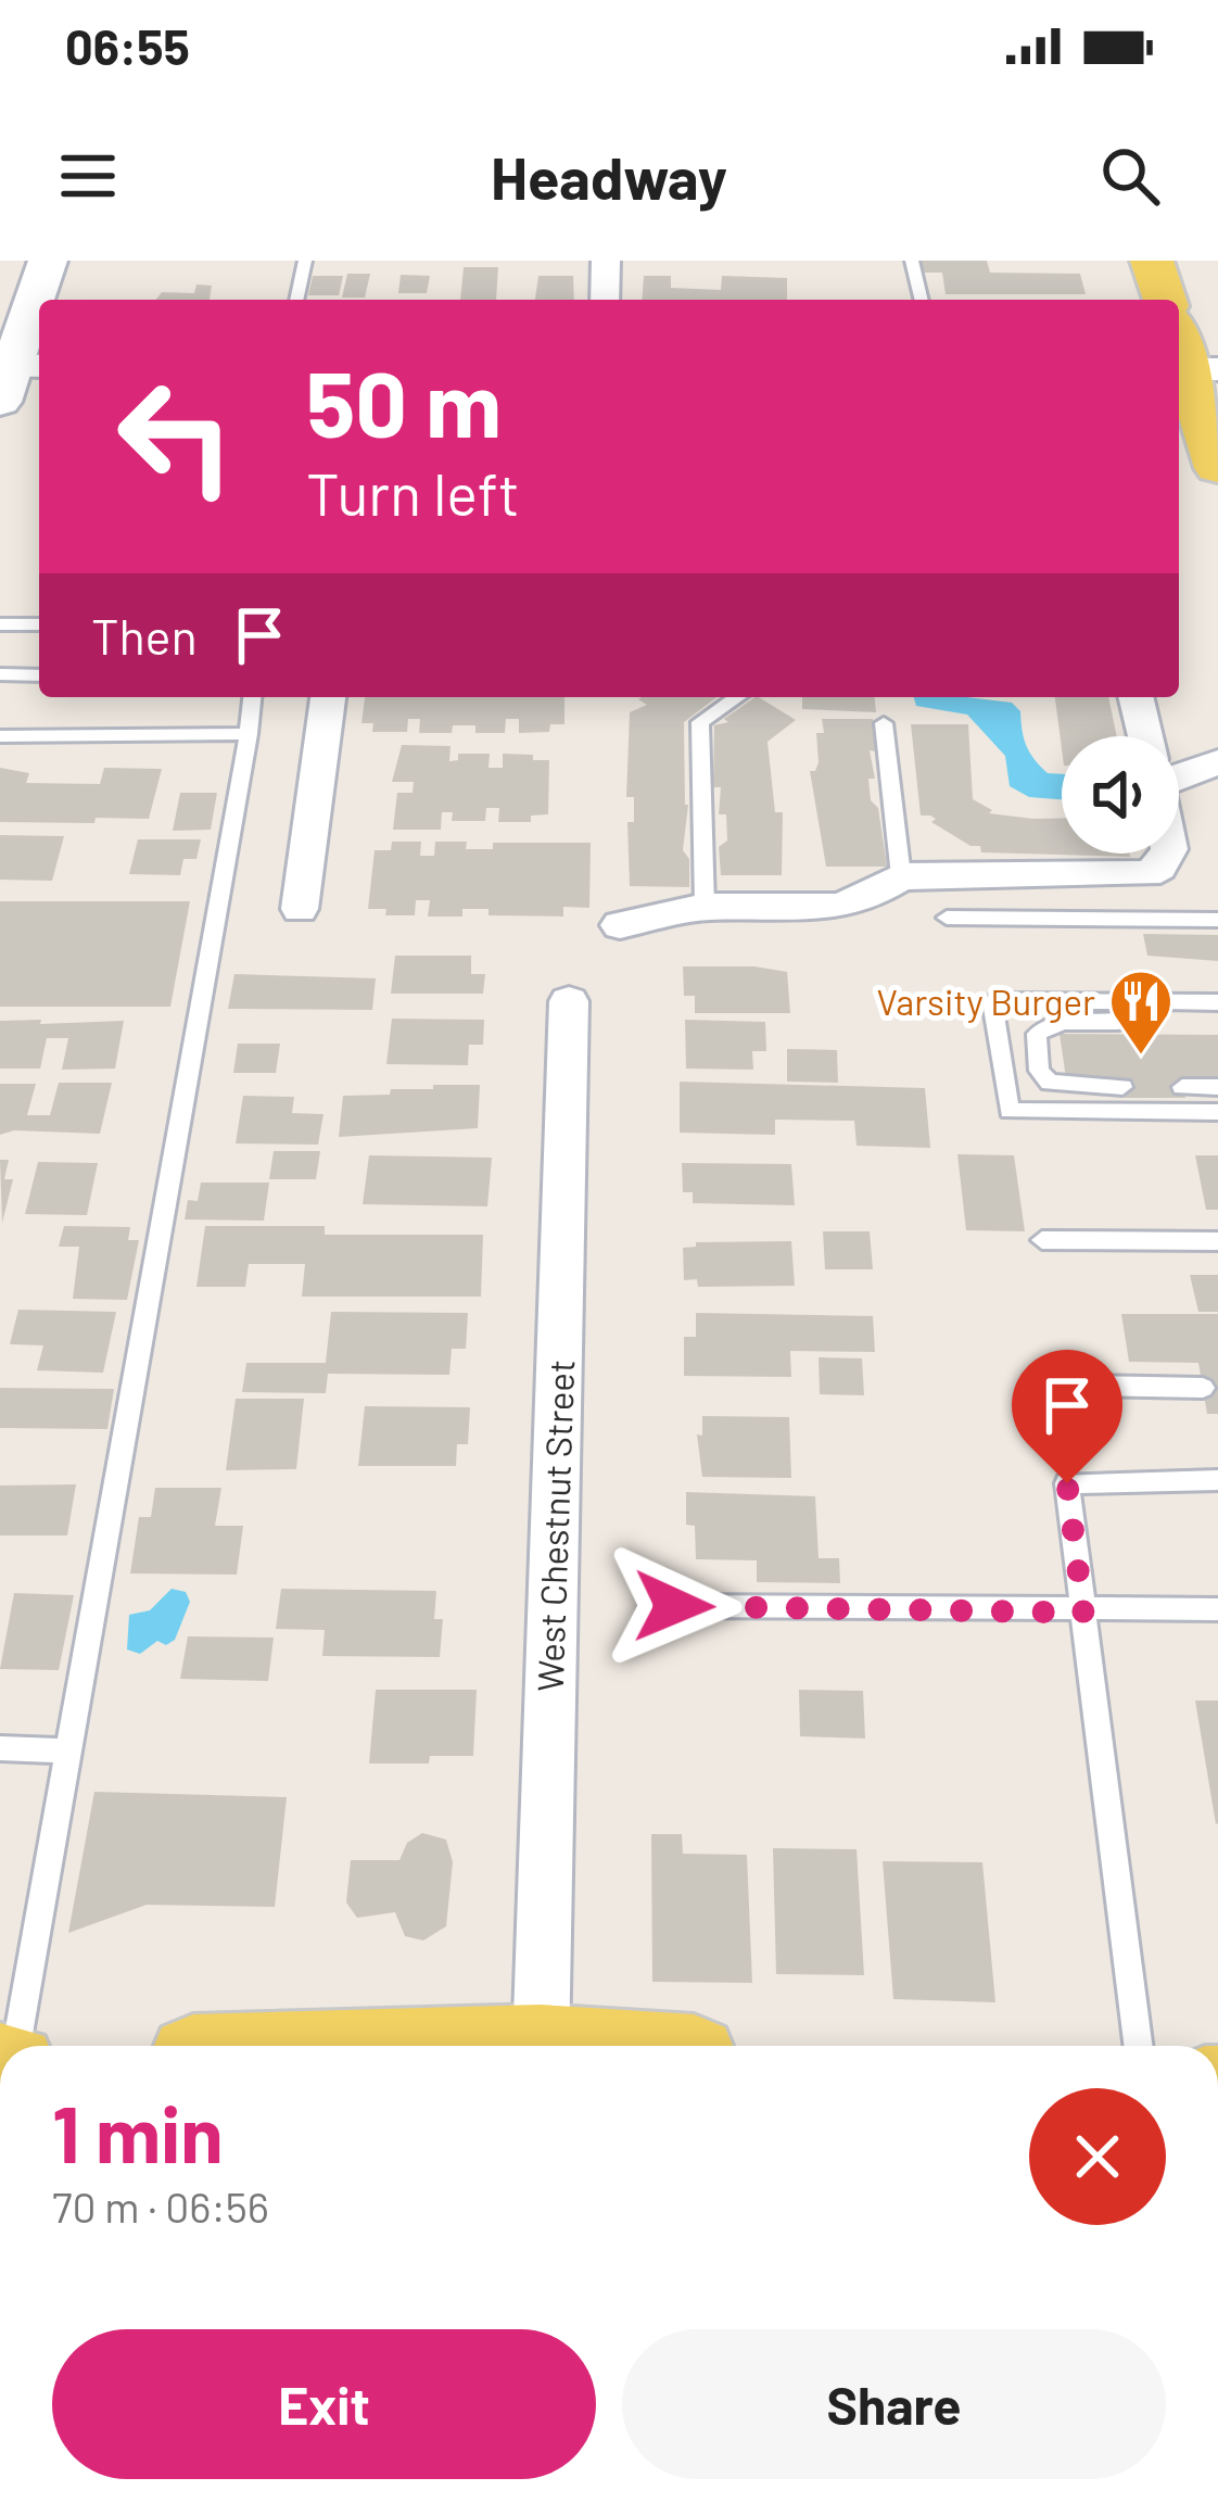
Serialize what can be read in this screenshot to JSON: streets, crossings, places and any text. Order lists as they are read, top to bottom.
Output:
{
  "streets": {
    "street": ["West Chestnut Street"]
  },
  "places": {
    "restaurant": ["Varsity Burger"]
  },
  "page": {
    "status": "06:55",
    "header": "Headway",
    "turn": ["50 m", "Turn left"],
    "then": "Then",
    "heading": ["1 min", "70 m · 06:56"],
    "buttons": ["Exit", "Share"]
  }
}
